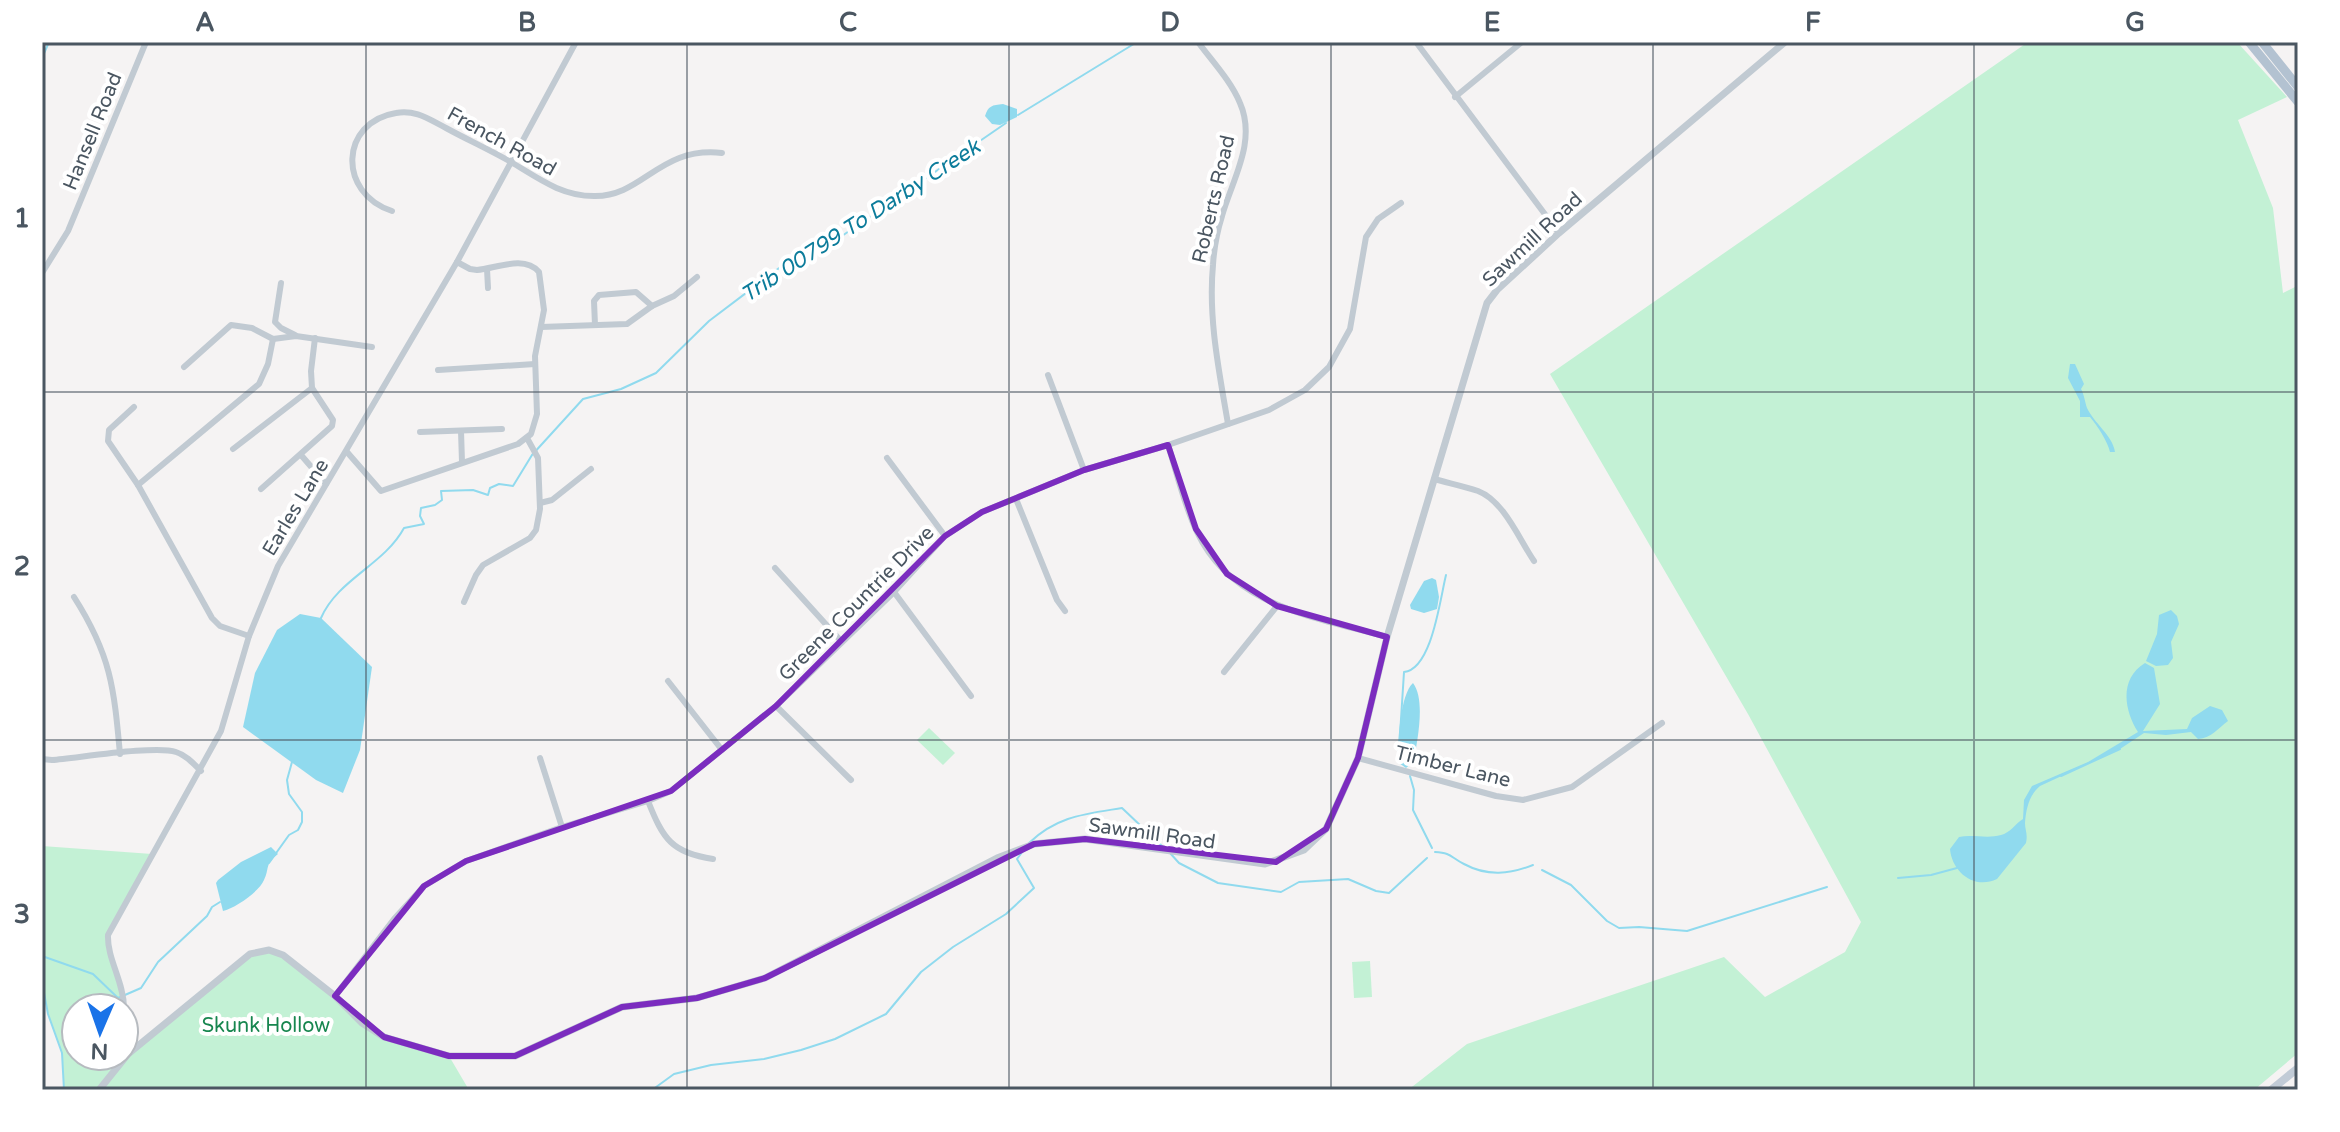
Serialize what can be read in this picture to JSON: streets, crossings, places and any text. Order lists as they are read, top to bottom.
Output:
{
  "streets": {
    "street": [
      "Hansell Road",
      "French Road",
      "Roberts Road",
      "Sawmill Road",
      "Earles Lane",
      "Greene Countrie Drive",
      "Timber Lane"
    ]
  },
  "crossings": [
    ["French Road", "Earles Lane"],
    ["Roberts Road", "Greene Countrie Drive"],
    ["Sawmill Road", "Greene Countrie Drive"],
    ["Sawmill Road", "Timber Lane"]
  ],
  "water": ["Trib 00799 To Darby Creek"],
  "parks": ["Skunk Hollow"],
  "north": "bottom",
  "grid": {
    "columns": [
      "A",
      "B",
      "C",
      "D",
      "E",
      "F",
      "G"
    ],
    "rows": ["1", "2", "3"]
  }
}
